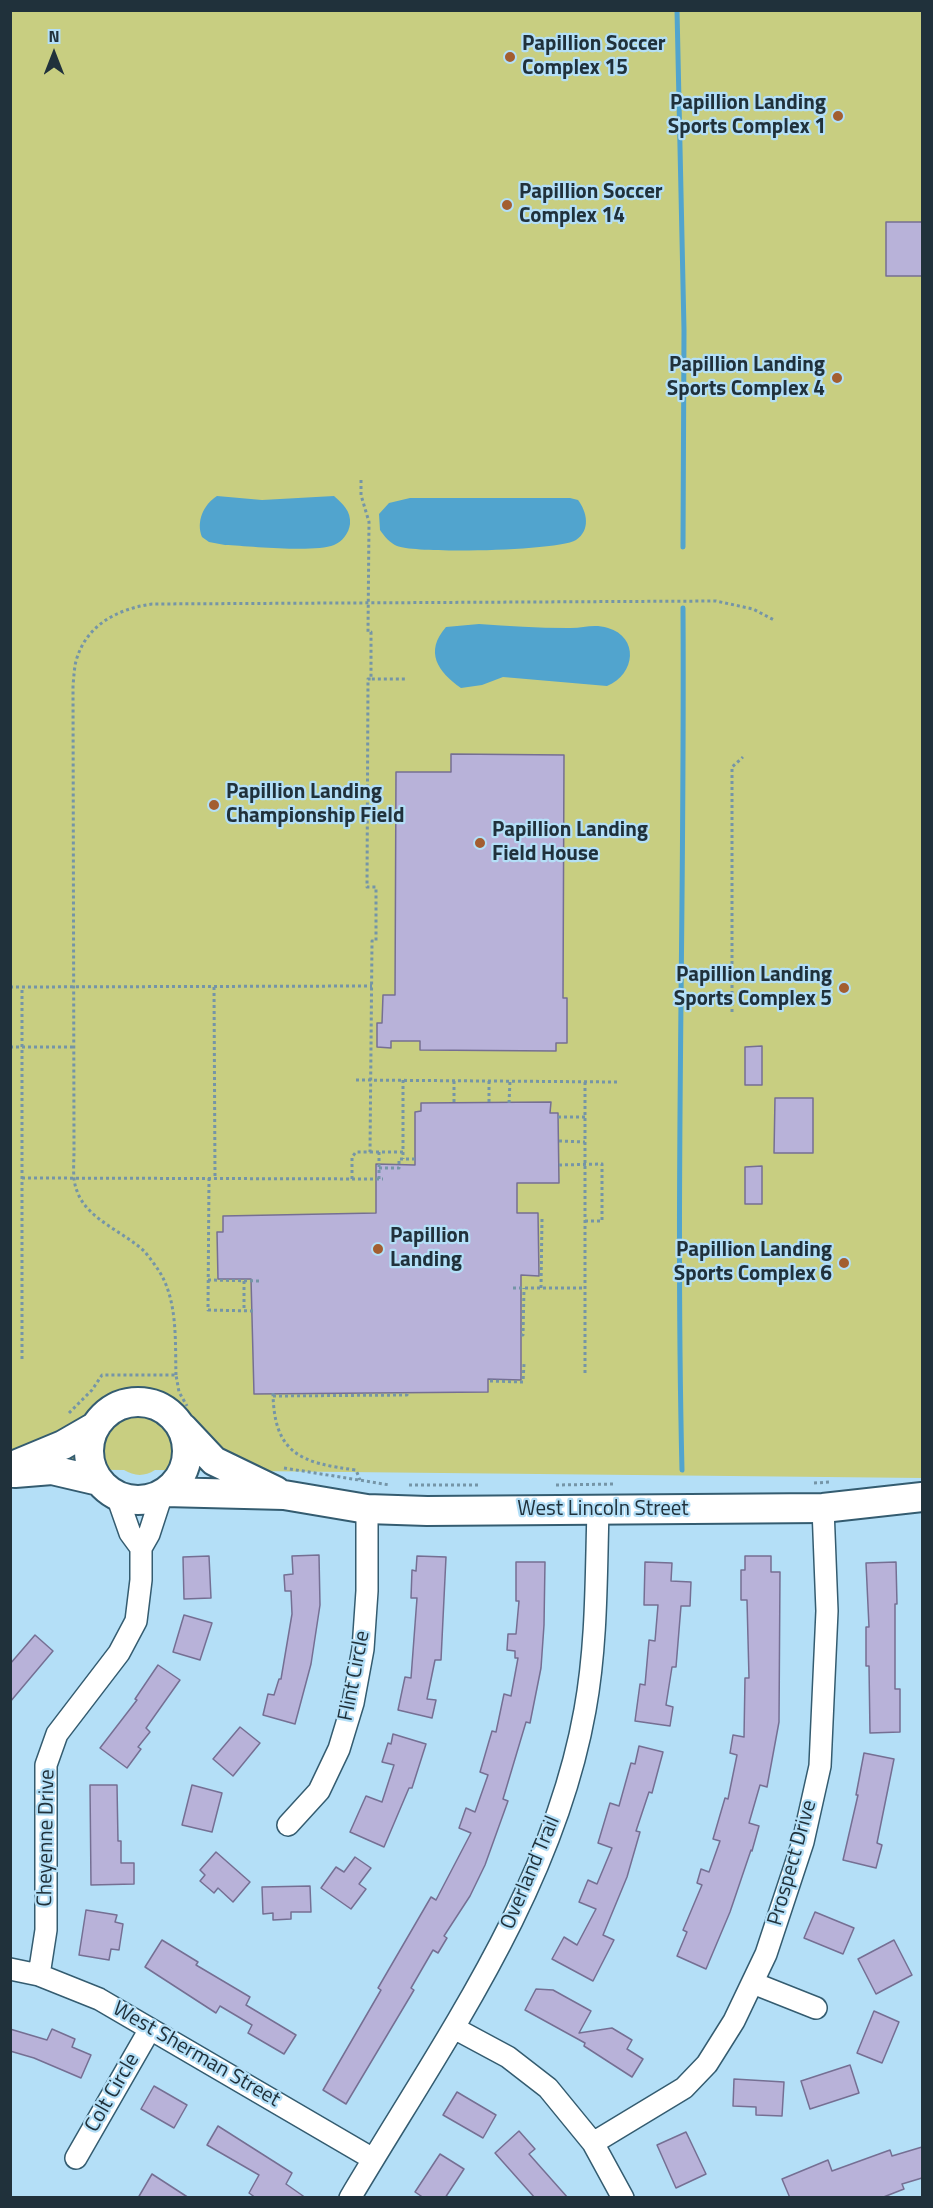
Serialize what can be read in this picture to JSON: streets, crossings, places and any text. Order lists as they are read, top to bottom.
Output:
{
  "streets": {
    "street": [
      "West Lincoln Street",
      "Flint Circle",
      "Cheyenne Drive",
      "Prospect Drive",
      "Overland Trail",
      "West Sherman Street",
      "Colt Circle"
    ]
  },
  "crossings": [
    ["West Lincoln Street", "Flint Circle"],
    ["West Lincoln Street", "Cheyenne Drive"],
    ["West Lincoln Street", "Prospect Drive"],
    ["West Lincoln Street", "Overland Trail"],
    ["Cheyenne Drive", "West Sherman Street"],
    ["Overland Trail", "West Sherman Street"],
    ["West Sherman Street", "Colt Circle"]
  ],
  "places": [
    "Papillion Soccer Complex 15",
    "Papillion Landing Sports Complex 1",
    "Papillion Soccer Complex 14",
    "Papillion Landing Sports Complex 4",
    "Papillion Landing Championship Field",
    "Papillion Landing Field House",
    "Papillion Landing Sports Complex 5",
    "Papillion Landing",
    "Papillion Landing Sports Complex 6"
  ],
  "north": "top"
}
